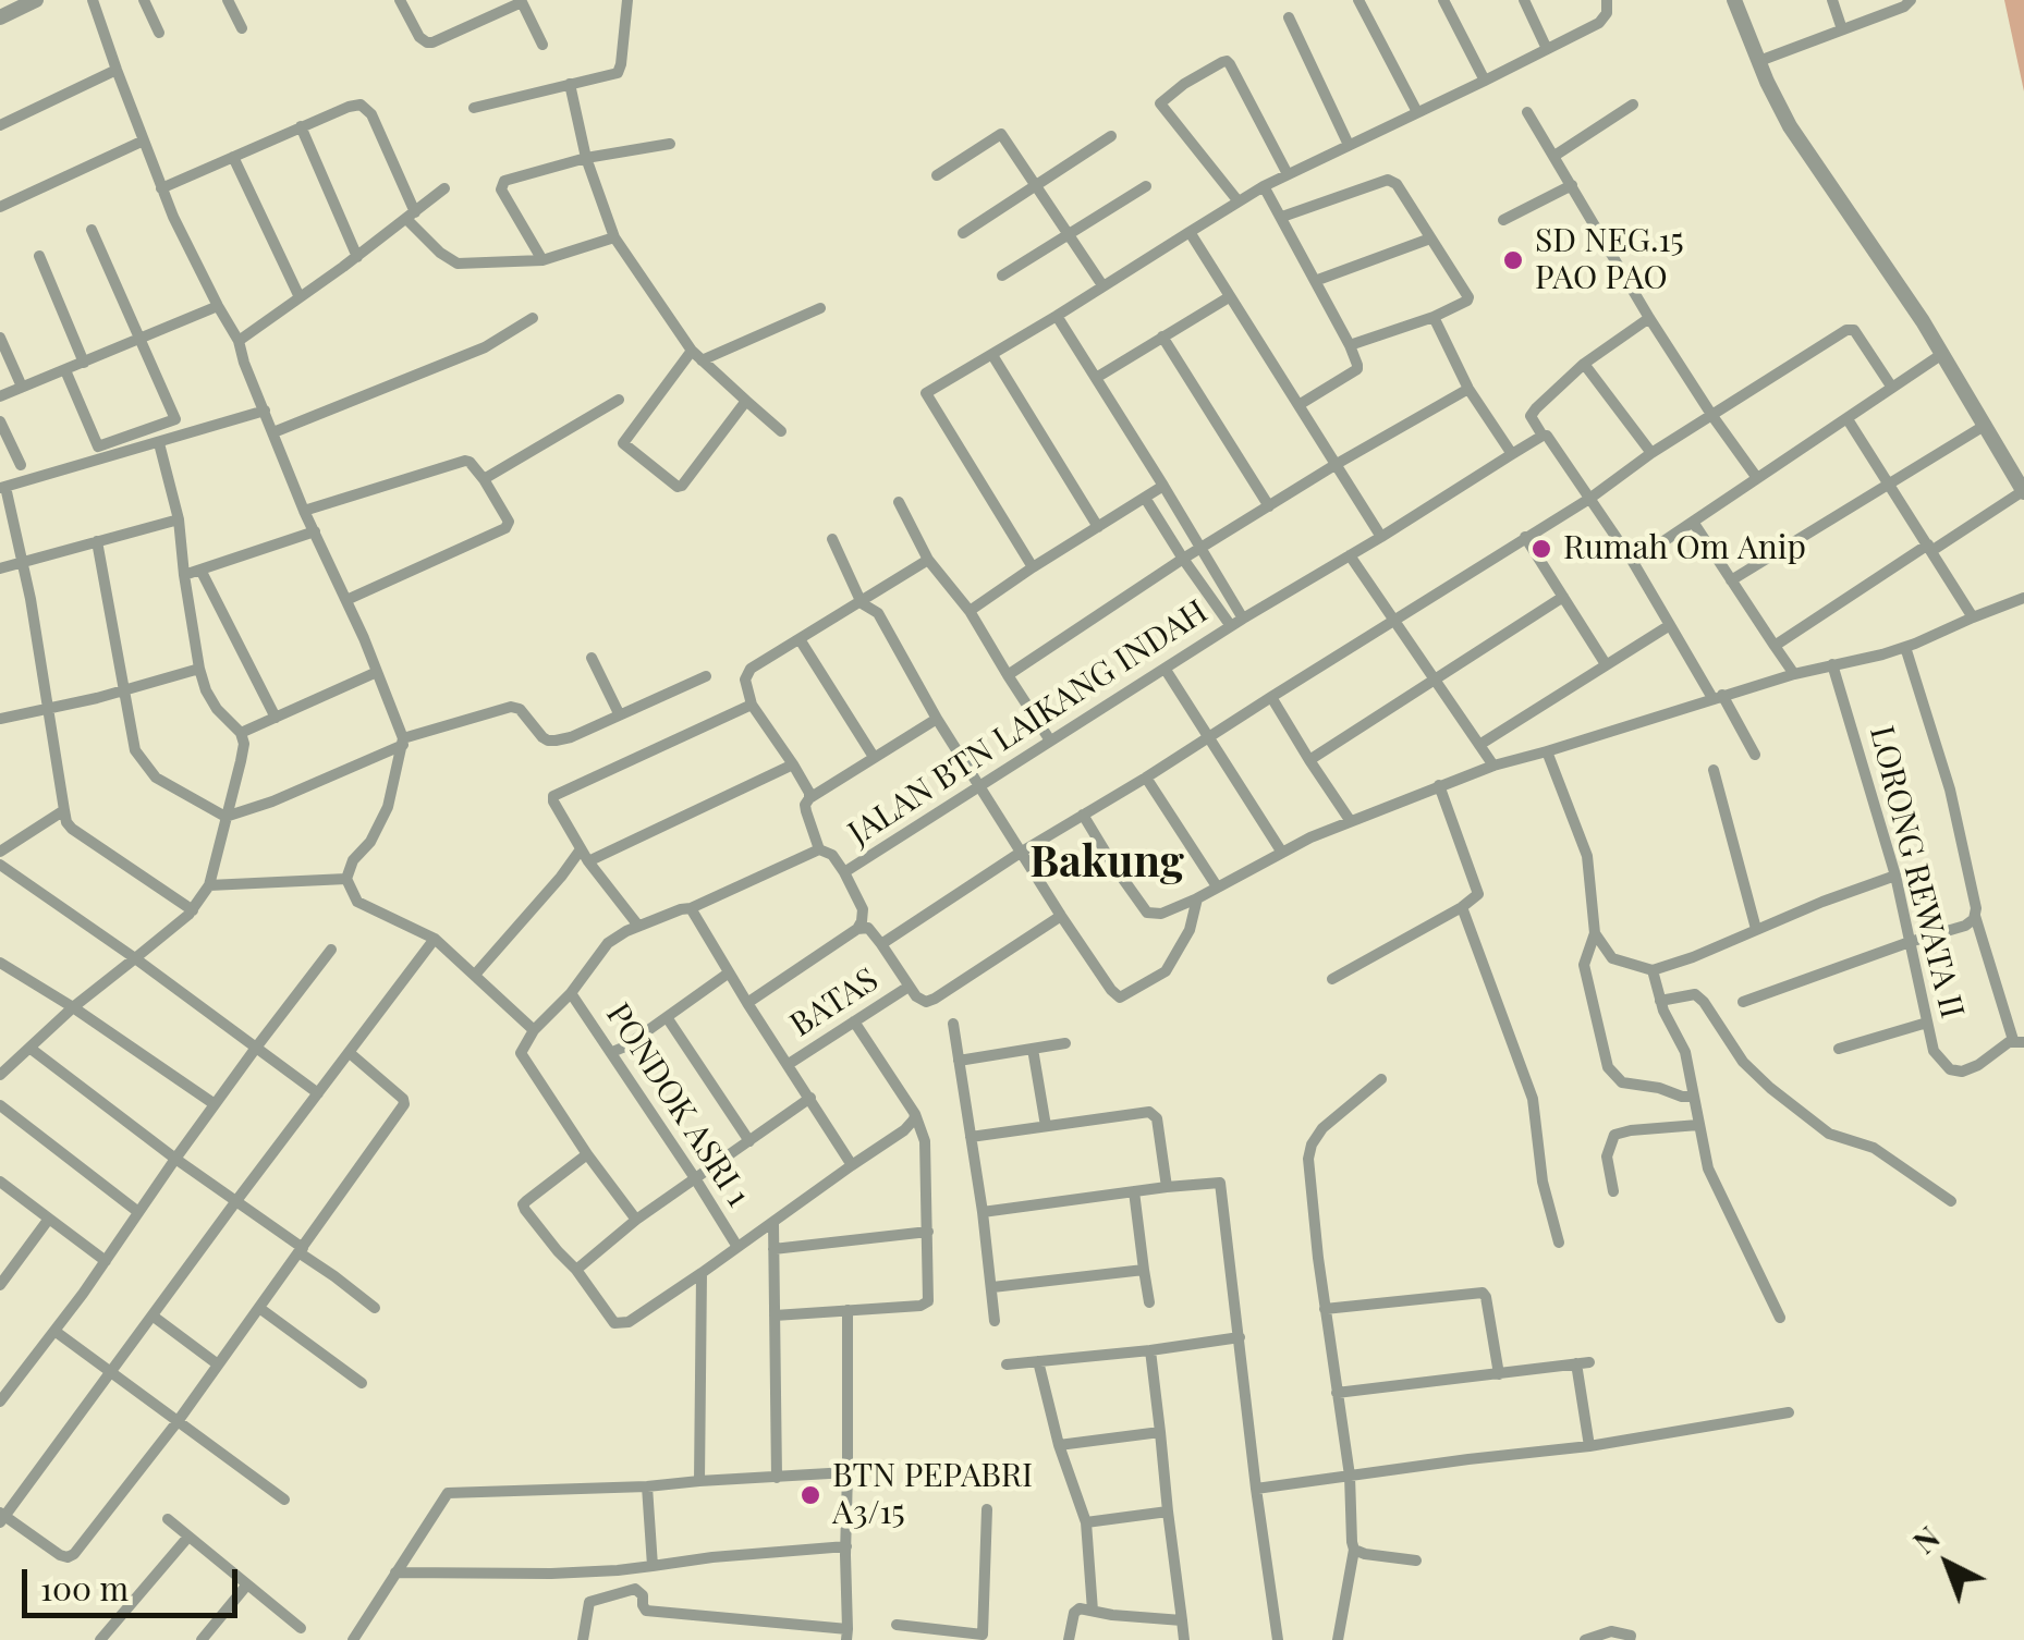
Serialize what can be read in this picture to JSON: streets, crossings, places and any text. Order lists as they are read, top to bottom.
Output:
{
  "streets": {
    "street": [
      "JALAN BTN LAIKANG INDAH",
      "LORONG REWATA II",
      "BATAS",
      "PONDOK ASRI 1"
    ]
  },
  "districts": ["Bakung"],
  "places": ["SD NEG.15 PAO PAO", "Rumah Om Anip", "BTN PEPABRI A3/15"],
  "scale_bar": "100 m",
  "north": "top left"
}
